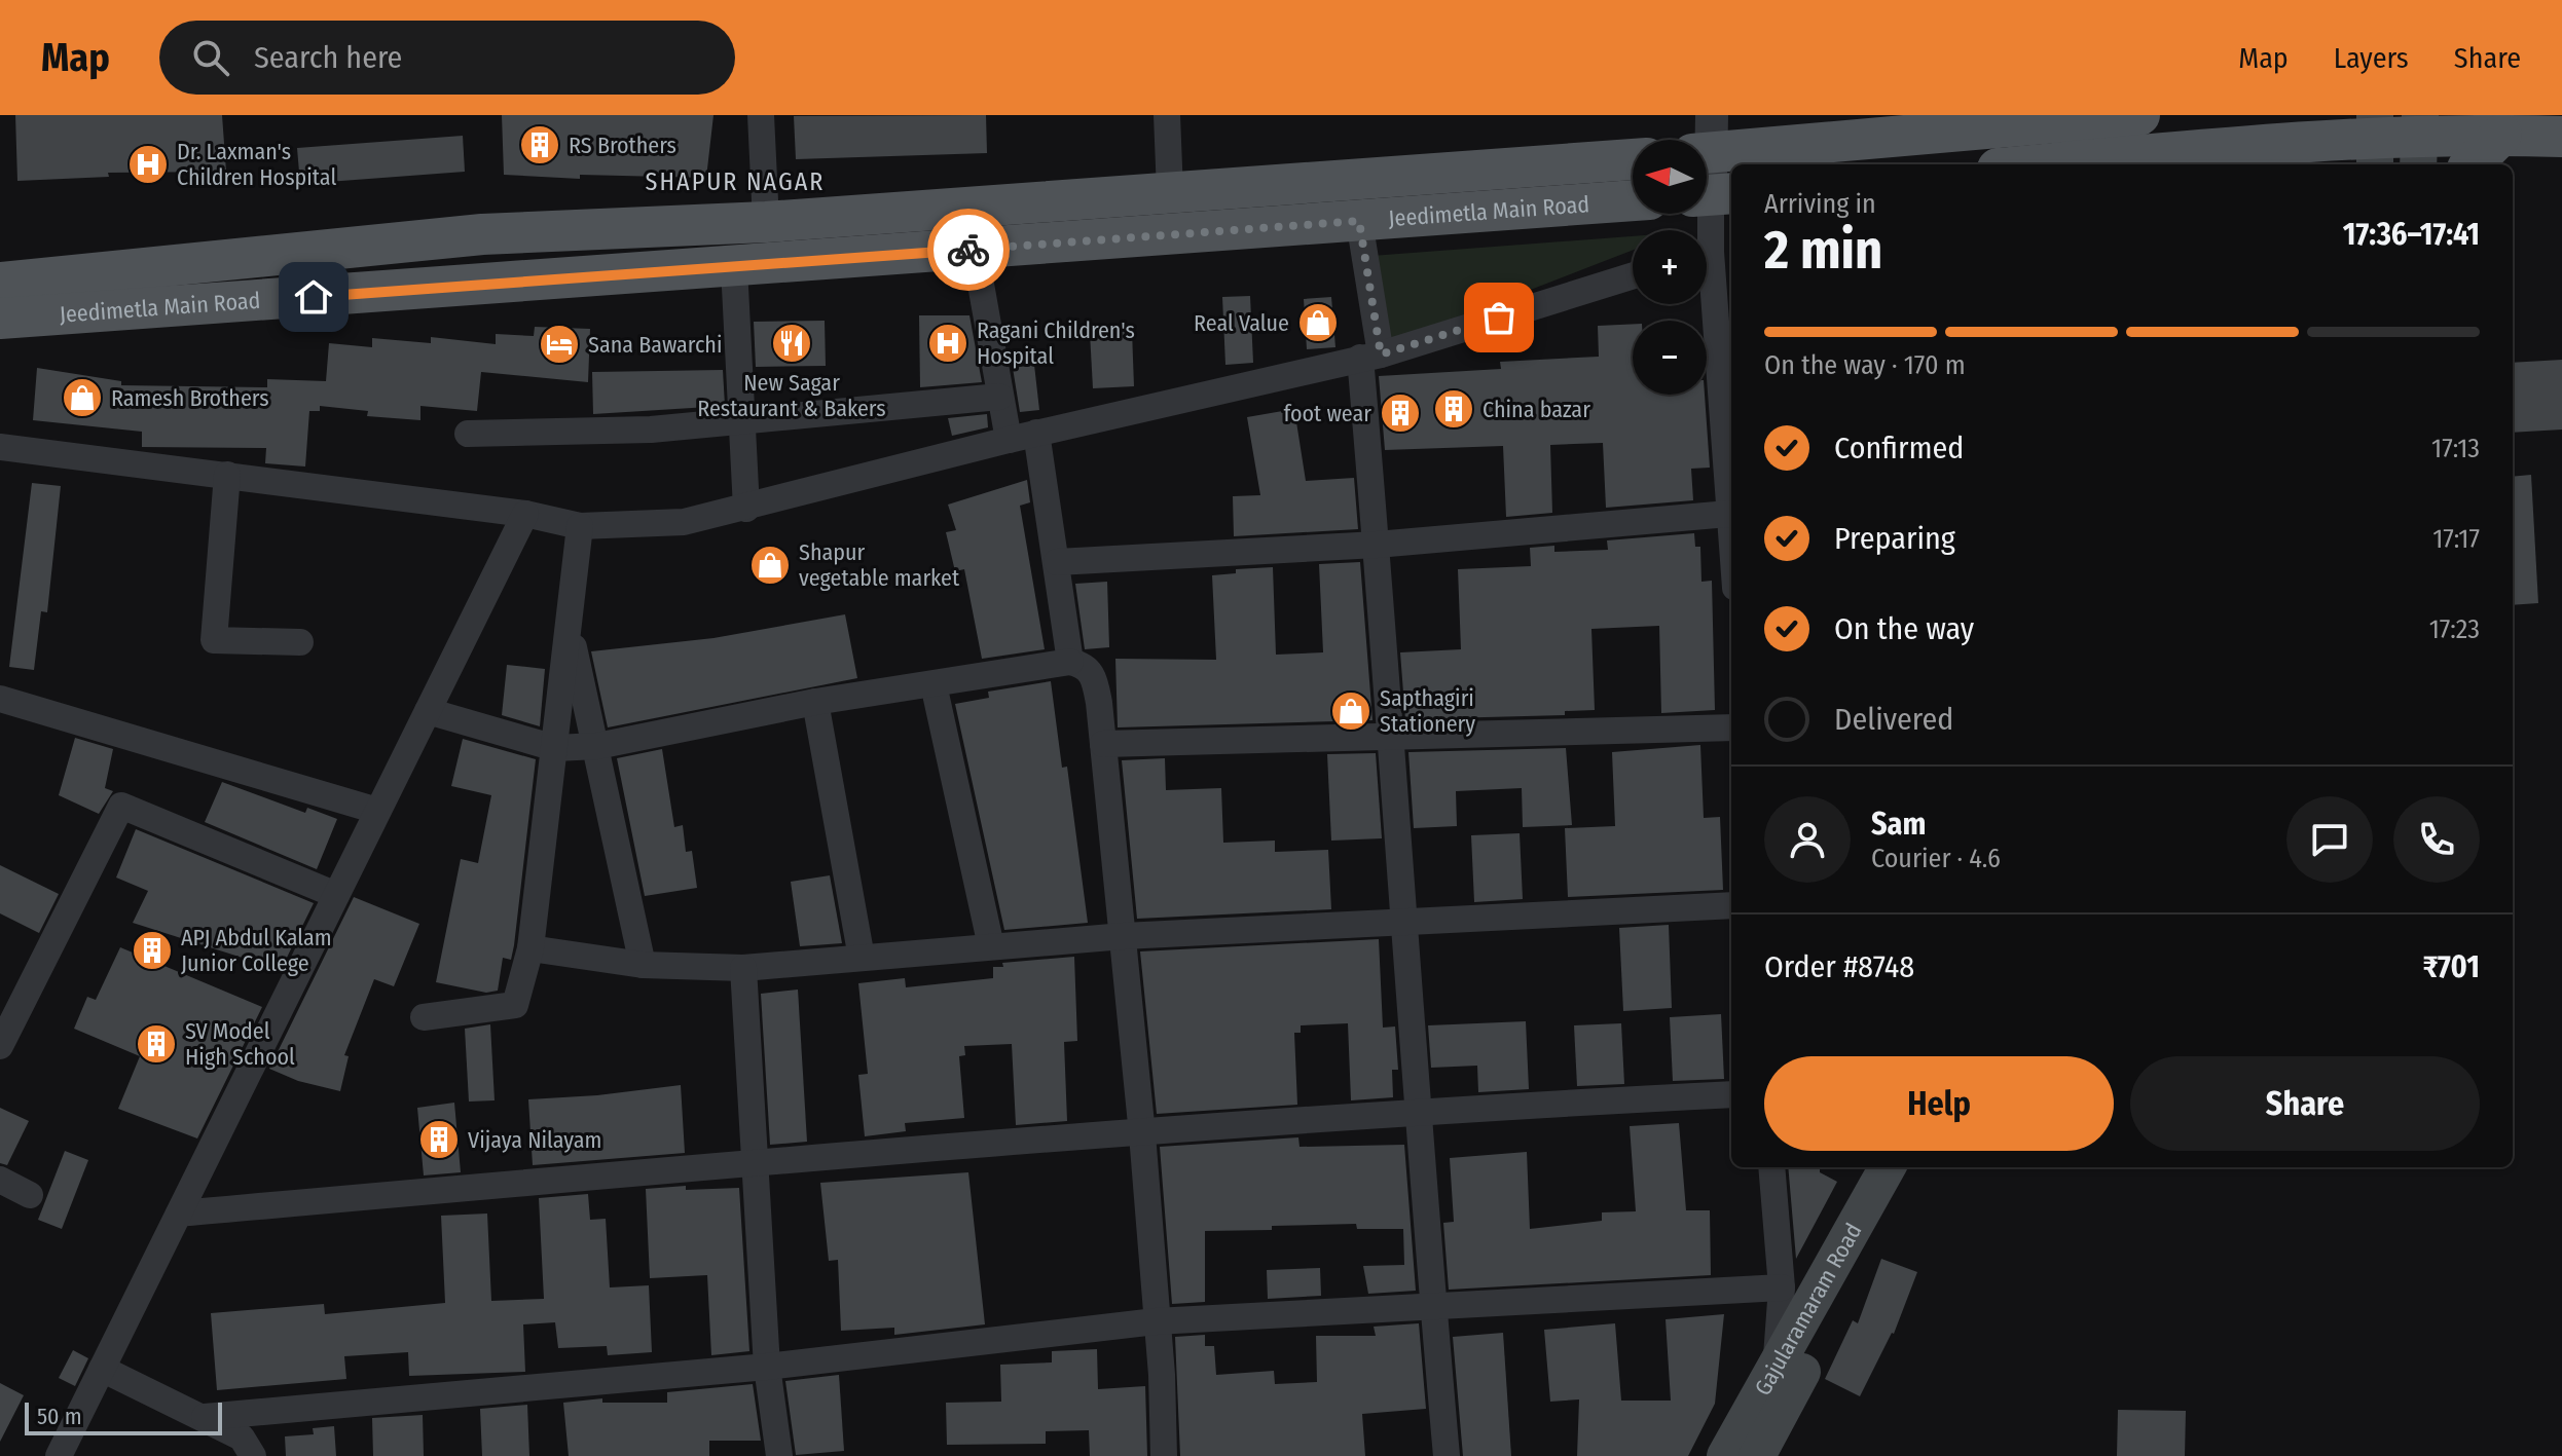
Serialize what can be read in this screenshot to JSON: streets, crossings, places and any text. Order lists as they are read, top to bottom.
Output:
{
  "streets": {
    "main road": ["Jeedimetla Main Road", "Gajularamaram Road"]
  },
  "districts": ["SHAPUR NAGAR"],
  "places": {
    "building": [
      "RS Brothers",
      "China bazar",
      "foot wear",
      "APJ Abdul Kalam Junior College",
      "SV Model High School",
      "Vijaya Nilayam"
    ],
    "hospital": ["Dr. Laxman's Children Hospital", "Ragani Children's Hospital"],
    "shop": [
      "Real Value",
      "Ramesh Brothers",
      "Shapur vegetable market",
      "Sapthagiri Stationery"
    ],
    "restaurant": ["New Sagar Restaurant & Bakers"],
    "hotel": ["Sana Bawarchi"]
  },
  "scale_bar": "50 m",
  "north": "left",
  "page": {
    "header": "Map",
    "search": "Search here",
    "nav": ["Map", "Layers", "Share"],
    "map_buttons": ["+", "−"],
    "heading": ["2 min", "Arriving in", "17:36–17:41"],
    "panel": [
      "Sam",
      "Courier · 4.6",
      "Order #8748",
      "₹701"
    ],
    "bar": "On the way · 170 m",
    "list": [
      ["Confirmed", "17:13"],
      ["Preparing", "17:17"],
      ["On the way", "17:23"],
      "Delivered"
    ],
    "buttons": ["Help", "Share"],
    "scale": "50 m"
  }
}
